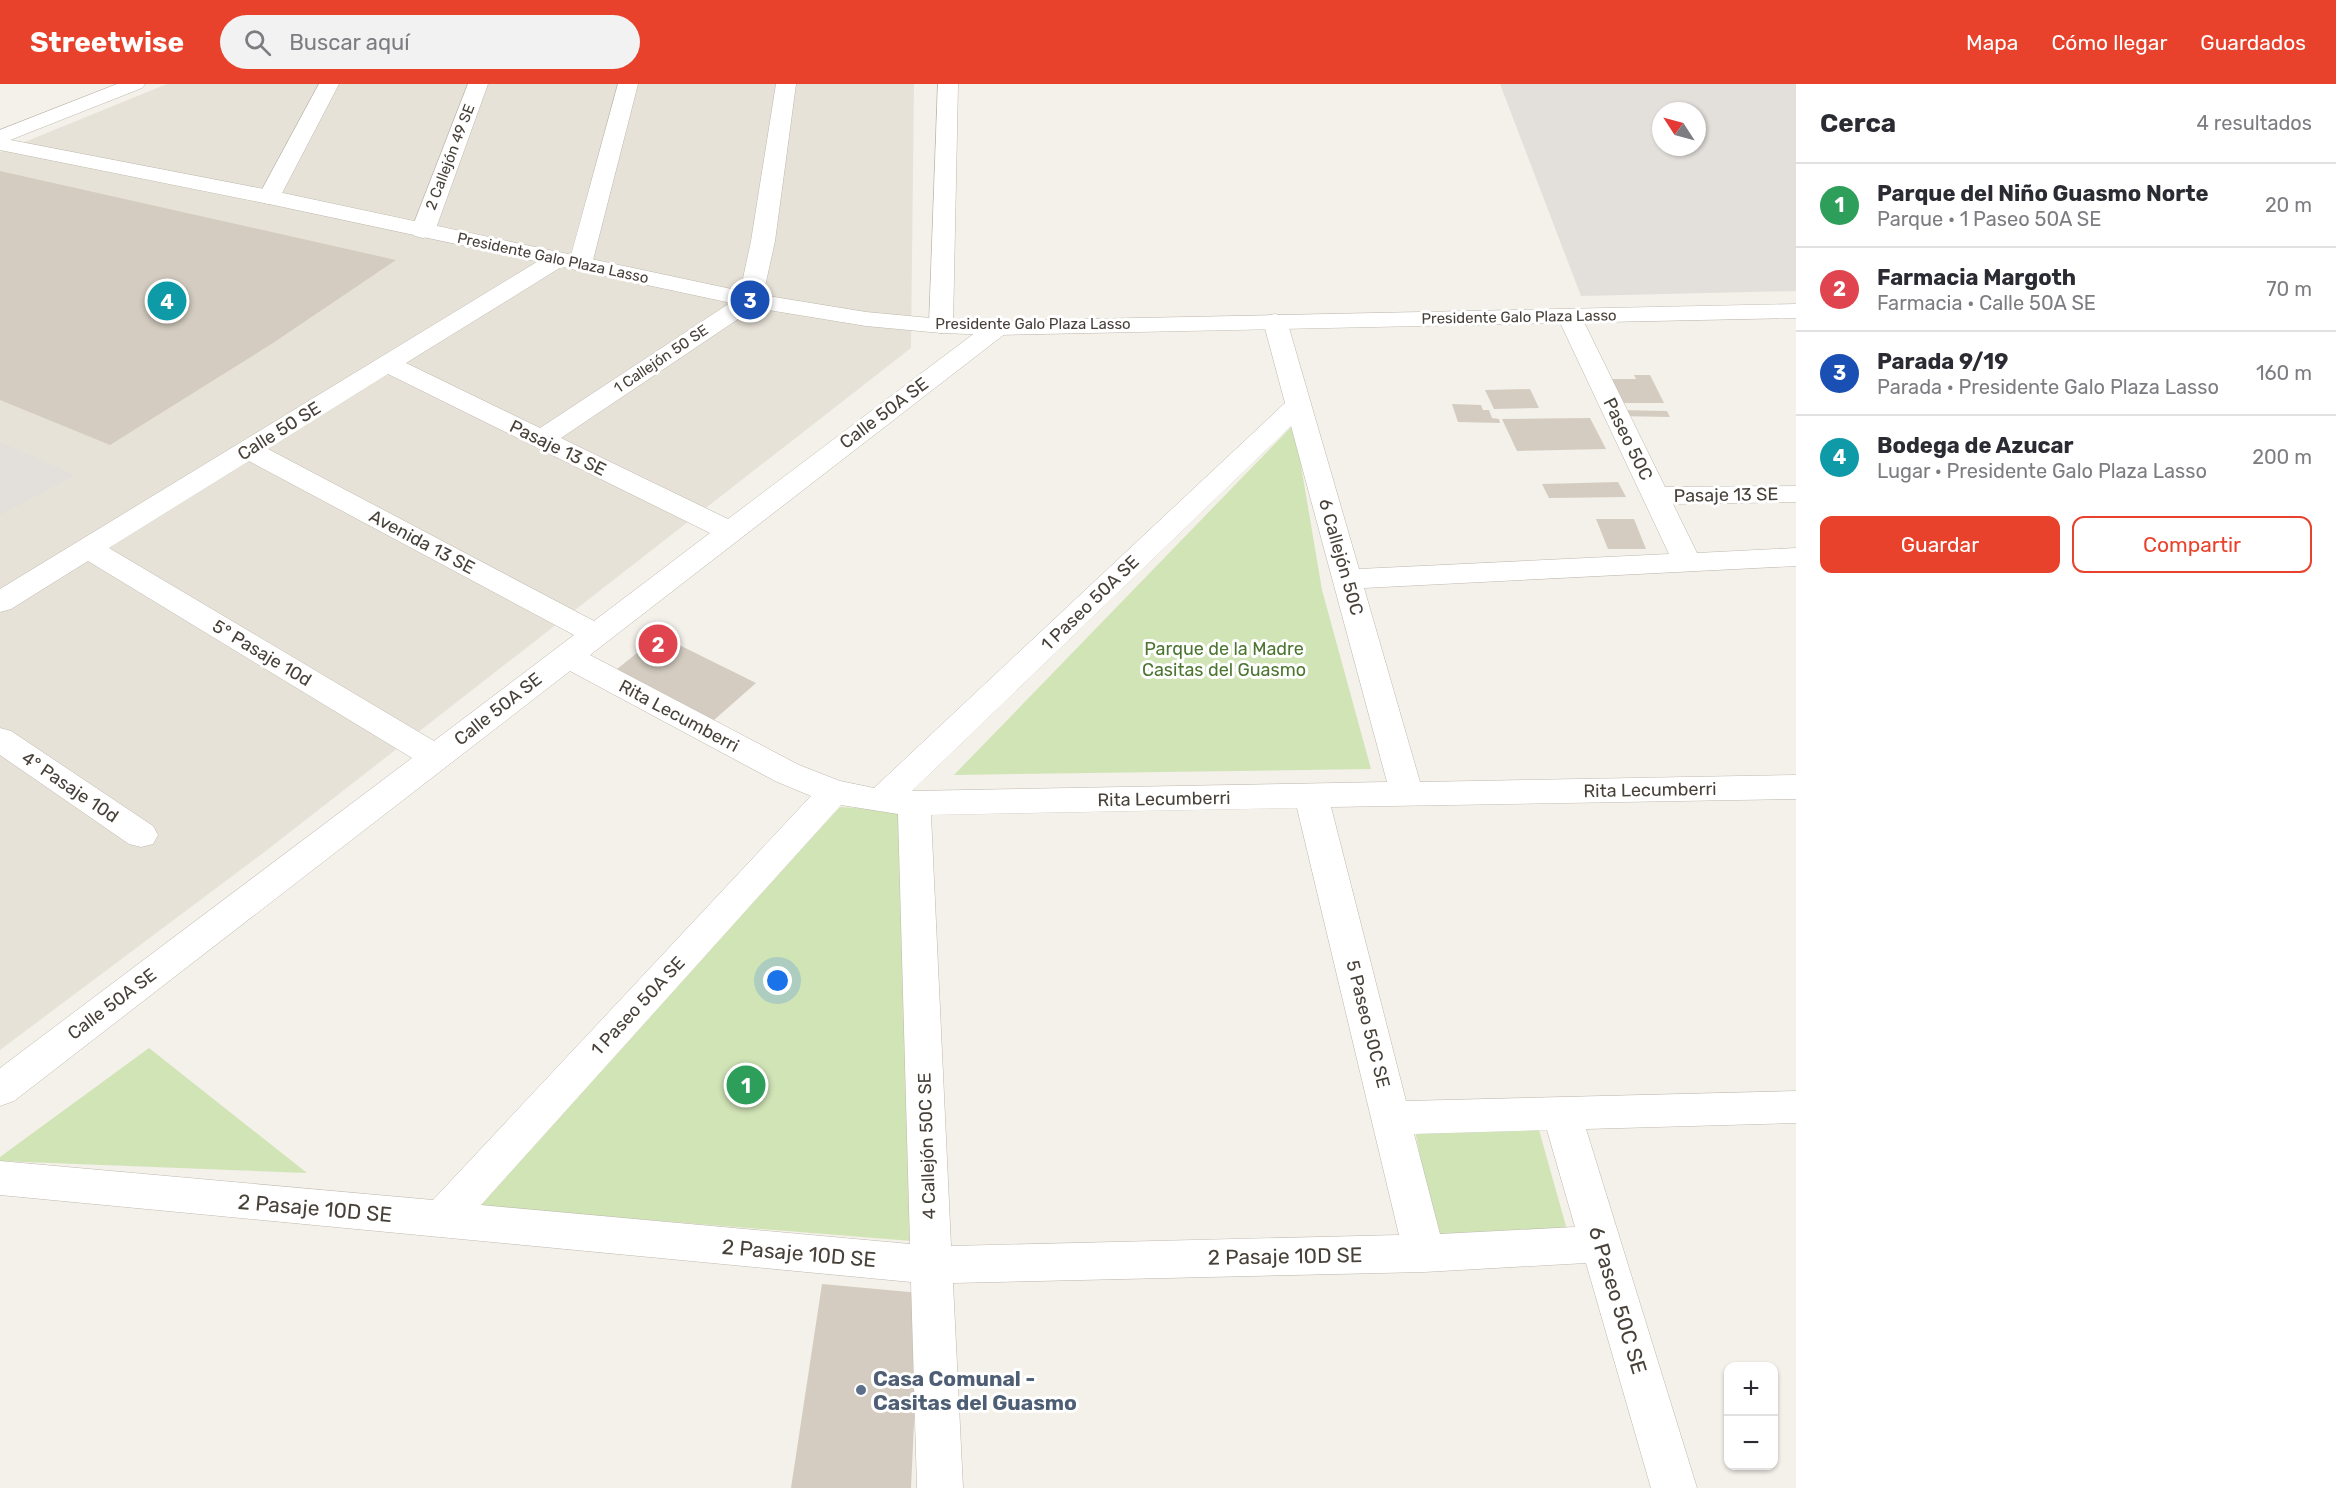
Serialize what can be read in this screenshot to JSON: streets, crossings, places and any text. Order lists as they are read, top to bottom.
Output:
{
  "streets": {
    "street": [
      "2 Callejón 49 SE",
      "Presidente Galo Plaza Lasso",
      "1 Callejón 50 SE",
      "Calle 50A SE",
      "Calle 50 SE",
      "Paseo 50C",
      "Pasaje 13 SE",
      "Avenida 13 SE",
      "6 Callejón 50C",
      "1 Paseo 50A SE",
      "5° Pasaje 10d",
      "Rita Lecumberri",
      "4° Pasaje 10d",
      "5 Paseo 50C SE",
      "4 Callejón 50C SE",
      "2 Pasaje 10D SE",
      "6 Paseo 50C SE"
    ]
  },
  "crossings": [
    ["2 Callejón 49 SE", "Presidente Galo Plaza Lasso"],
    ["Presidente Galo Plaza Lasso", "1 Callejón 50 SE"],
    ["Presidente Galo Plaza Lasso", "Calle 50A SE"],
    ["Presidente Galo Plaza Lasso", "Calle 50 SE"],
    ["Presidente Galo Plaza Lasso", "Paseo 50C"],
    ["Presidente Galo Plaza Lasso", "6 Callejón 50C"],
    ["1 Callejón 50 SE", "Pasaje 13 SE"],
    ["Calle 50A SE", "Pasaje 13 SE"],
    ["Calle 50A SE", "Avenida 13 SE"],
    ["Calle 50A SE", "5° Pasaje 10d"],
    ["Calle 50A SE", "Rita Lecumberri"],
    ["Calle 50 SE", "Pasaje 13 SE"],
    ["Calle 50 SE", "Avenida 13 SE"],
    ["Calle 50 SE", "5° Pasaje 10d"],
    ["Paseo 50C", "Pasaje 13 SE"],
    ["6 Callejón 50C", "1 Paseo 50A SE"],
    ["6 Callejón 50C", "Rita Lecumberri"],
    ["1 Paseo 50A SE", "Rita Lecumberri"],
    ["1 Paseo 50A SE", "4 Callejón 50C SE"],
    ["1 Paseo 50A SE", "2 Pasaje 10D SE"],
    ["Rita Lecumberri", "5 Paseo 50C SE"],
    ["Rita Lecumberri", "4 Callejón 50C SE"],
    ["5 Paseo 50C SE", "2 Pasaje 10D SE"],
    ["4 Callejón 50C SE", "2 Pasaje 10D SE"],
    ["2 Pasaje 10D SE", "6 Paseo 50C SE"]
  ],
  "parks": ["Parque de la Madre Casitas del Guasmo"],
  "places": ["Casa Comunal - Casitas del Guasmo"],
  "north": "top left",
  "page": {
    "header": "Streetwise",
    "search": "Buscar aquí",
    "nav": ["Mapa", "Cómo llegar", "Guardados"],
    "heading": ["Cerca", "4 resultados"],
    "list": [
      {
        "mark": "1",
        "name": "Parque del Niño Guasmo Norte",
        "note": "Parque · 1 Paseo 50A SE",
        "value": "20 m"
      },
      {
        "mark": "2",
        "name": "Farmacia Margoth",
        "note": "Farmacia · Calle 50A SE",
        "value": "70 m"
      },
      {
        "mark": "3",
        "name": "Parada 9/19",
        "note": "Parada · Presidente Galo Plaza Lasso",
        "value": "160 m"
      },
      {
        "mark": "4",
        "name": "Bodega de Azucar",
        "note": "Lugar · Presidente Galo Plaza Lasso",
        "value": "200 m"
      }
    ],
    "pins": [
      "3",
      "4",
      "2",
      "1"
    ],
    "buttons": ["Guardar", "Compartir"],
    "map_buttons": ["+", "−"]
  }
}
